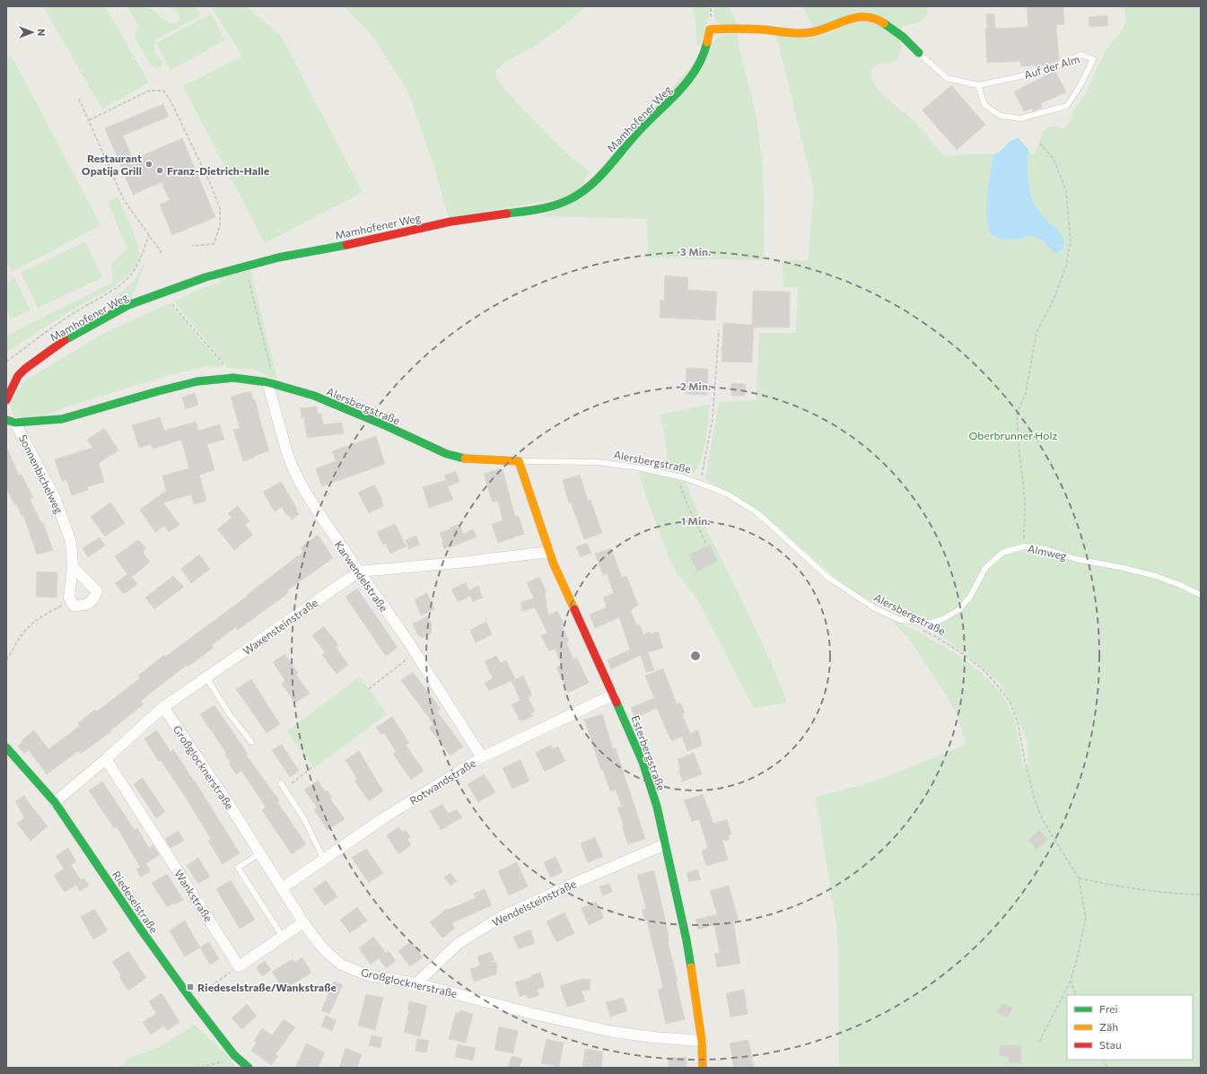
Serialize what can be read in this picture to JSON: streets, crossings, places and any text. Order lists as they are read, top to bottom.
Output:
{
  "streets": {
    "street": [
      "Mamhofener Weg",
      "Alersbergstraße",
      "Sonnenbichelweg",
      "Karwendelstraße",
      "Waxensteinstraße",
      "Esterbergstraße",
      "Großglocknerstraße",
      "Rotwandstraße",
      "Wankstraße",
      "Riedeselstraße",
      "Wendelsteinstraße"
    ],
    "lane": ["Auf der Alm", "Almweg"]
  },
  "crossings": [
    ["Auf der Alm", "Mamhofener Weg"],
    ["Alersbergstraße", "Sonnenbichelweg"],
    ["Alersbergstraße", "Almweg"],
    ["Alersbergstraße", "Karwendelstraße"],
    ["Alersbergstraße", "Esterbergstraße"],
    ["Karwendelstraße", "Waxensteinstraße"],
    ["Karwendelstraße", "Rotwandstraße"],
    ["Waxensteinstraße", "Esterbergstraße"],
    ["Waxensteinstraße", "Großglocknerstraße"],
    ["Waxensteinstraße", "Wankstraße"],
    ["Waxensteinstraße", "Riedeselstraße"],
    ["Esterbergstraße", "Großglocknerstraße"],
    ["Esterbergstraße", "Rotwandstraße"],
    ["Esterbergstraße", "Wendelsteinstraße"],
    ["Großglocknerstraße", "Rotwandstraße"],
    ["Großglocknerstraße", "Wendelsteinstraße"]
  ],
  "parks": ["Oberbrunner Holz"],
  "places": {
    "other": ["Restaurant Opatija Grill", "Franz-Dietrich-Halle"],
    "transit": ["Riedeselstraße/Wankstraße"]
  },
  "legend": ["Frei", "Zäh", "Stau"],
  "north": "right",
  "rings": ["3 Min.", "2 Min.", "1 Min."]
}
